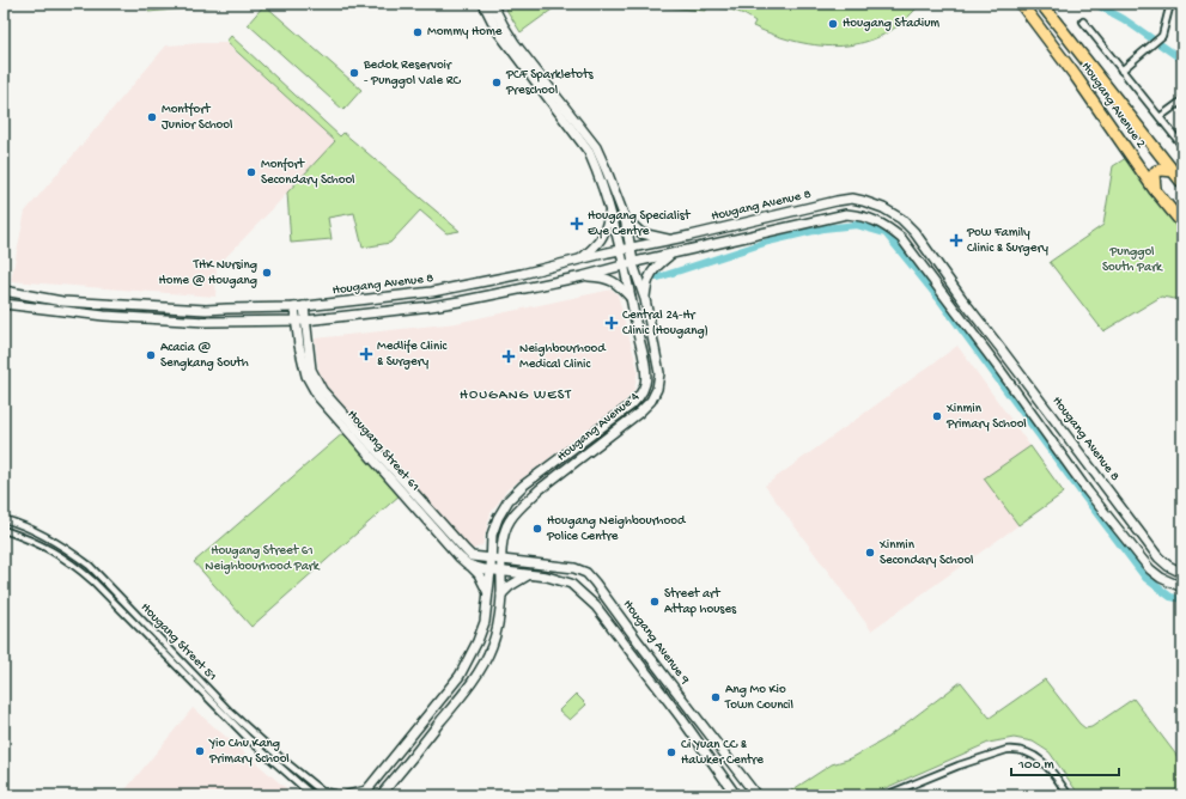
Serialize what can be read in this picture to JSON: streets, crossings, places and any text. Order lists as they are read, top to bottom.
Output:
{
  "streets": {
    "highway": ["Hougang Avenue 2"],
    "street": [
      "Hougang Avenue 8",
      "Hougang Avenue 4",
      "Hougang Street 61",
      "Hougang Street 51",
      "Hougang Avenue 9"
    ]
  },
  "crossings": [
    ["Hougang Avenue 8", "Hougang Avenue 4"],
    ["Hougang Avenue 8", "Hougang Street 61"],
    ["Hougang Avenue 4", "Hougang Street 61"],
    ["Hougang Avenue 4", "Hougang Avenue 9"]
  ],
  "districts": ["HOUGANG WEST"],
  "parks": ["Punggol South Park", "Hougang Street 61 Neighbourhood Park"],
  "places": {
    "other": [
      "Hougang Stadium",
      "Mommy Home",
      "Bedok Reservoir - Punggol Vale RC",
      "PCF Sparkletots Preschool",
      "Montfort Junior School",
      "Monfort Secondary School",
      "THK Nursing Home @ Hougang",
      "Acacia @ Sengkang South",
      "Xinmin Primary School",
      "Hougang Neighbourhood Police Centre",
      "Xinmin Secondary School",
      "Street art Attap houses",
      "Ang Mo Kio Town Council",
      "Yio Chu Kang Primary School",
      "Ci Yuan CC & Hawker Centre"
    ],
    "health": [
      "Hougang Specialist Eye Centre",
      "Pow Family Clinic & Surgery",
      "Central 24-Hr Clinic (Hougang)",
      "Medlife Clinic & Surgery",
      "Neighbourhood Medical Clinic"
    ]
  },
  "scale_bar": "100 m"
}
